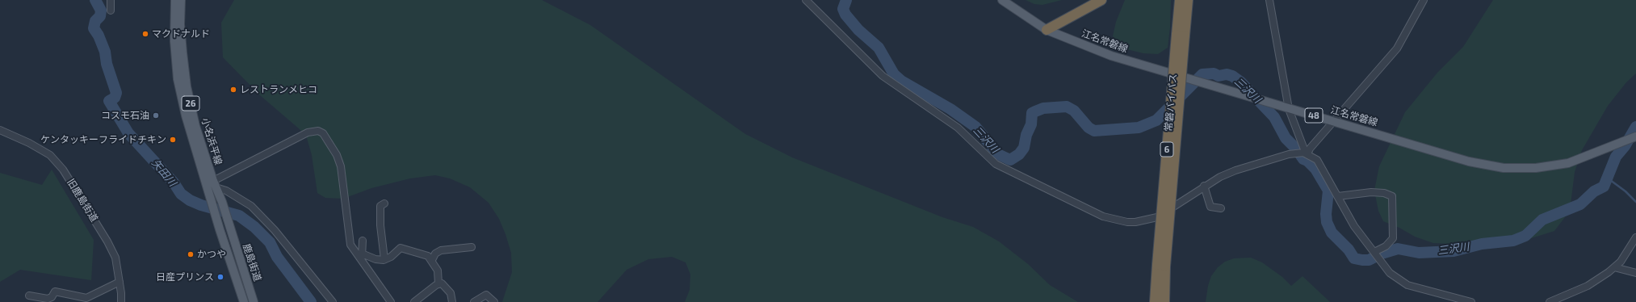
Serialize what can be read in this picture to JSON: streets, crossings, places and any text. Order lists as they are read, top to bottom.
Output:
{
  "streets": {
    "highway": ["常磐バイパス", "6"],
    "main road": [
      "江名常磐線",
      "26",
      "48",
      "小名浜平線",
      "鹿島街道"
    ],
    "street": ["旧鹿島街道"]
  },
  "crossings": [
    ["小名浜平線", "鹿島街道"]
  ],
  "water": ["三沢川", "矢田川"],
  "places": [
    "マクドナルド",
    "レストランメヒコ",
    "コスモ石油",
    "ケンタッキーフライドチキン",
    "かつや",
    "日産プリンス"
  ]
}
